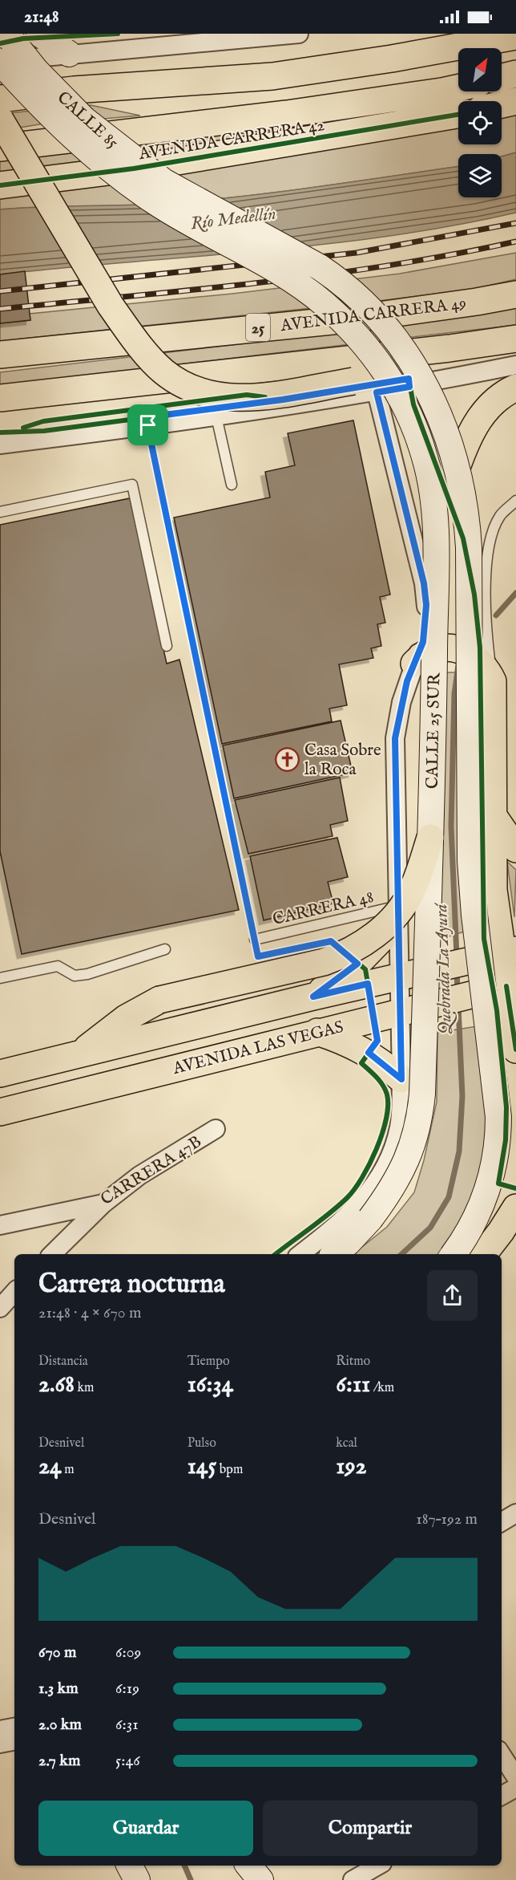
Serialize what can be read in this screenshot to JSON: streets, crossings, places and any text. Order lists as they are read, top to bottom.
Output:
{
  "streets": {
    "main road": [
      "CALLE 85",
      "AVENIDA CARRERA 42",
      "AVENIDA CARRERA 49",
      "25",
      "CALLE 25 SUR",
      "AVENIDA LAS VEGAS"
    ],
    "street": ["CARRERA 47B"],
    "lane": ["CARRERA 48"]
  },
  "crossings": [
    ["CALLE 85", "CALLE 25 SUR"],
    ["CALLE 25 SUR", "CARRERA 48"],
    ["CALLE 25 SUR", "AVENIDA LAS VEGAS"]
  ],
  "water": ["Río Medellín", "Quebrada La Ayurá"],
  "places": {
    "church": ["Casa Sobre la Roca"]
  },
  "north": "top right",
  "page": {
    "status": "21:48",
    "heading": ["Carrera nocturna", "21:48 · 4 × 670 m"],
    "stats": [
      ["Distancia", "2.68 km"],
      ["Tiempo", "16:34"],
      ["Ritmo", "6:11 /km"],
      ["Desnivel", "24 m"],
      ["Pulso", "145 bpm"],
      ["kcal", "192"]
    ],
    "chart": ["Desnivel", "187–192 m"],
    "list": [
      {
        "name": "670 m",
        "note": "6:09"
      },
      {
        "name": "1.3 km",
        "note": "6:19"
      },
      {
        "name": "2.0 km",
        "note": "6:31"
      },
      {
        "name": "2.7 km",
        "note": "5:46"
      }
    ],
    "buttons": ["Guardar", "Compartir"]
  }
}
